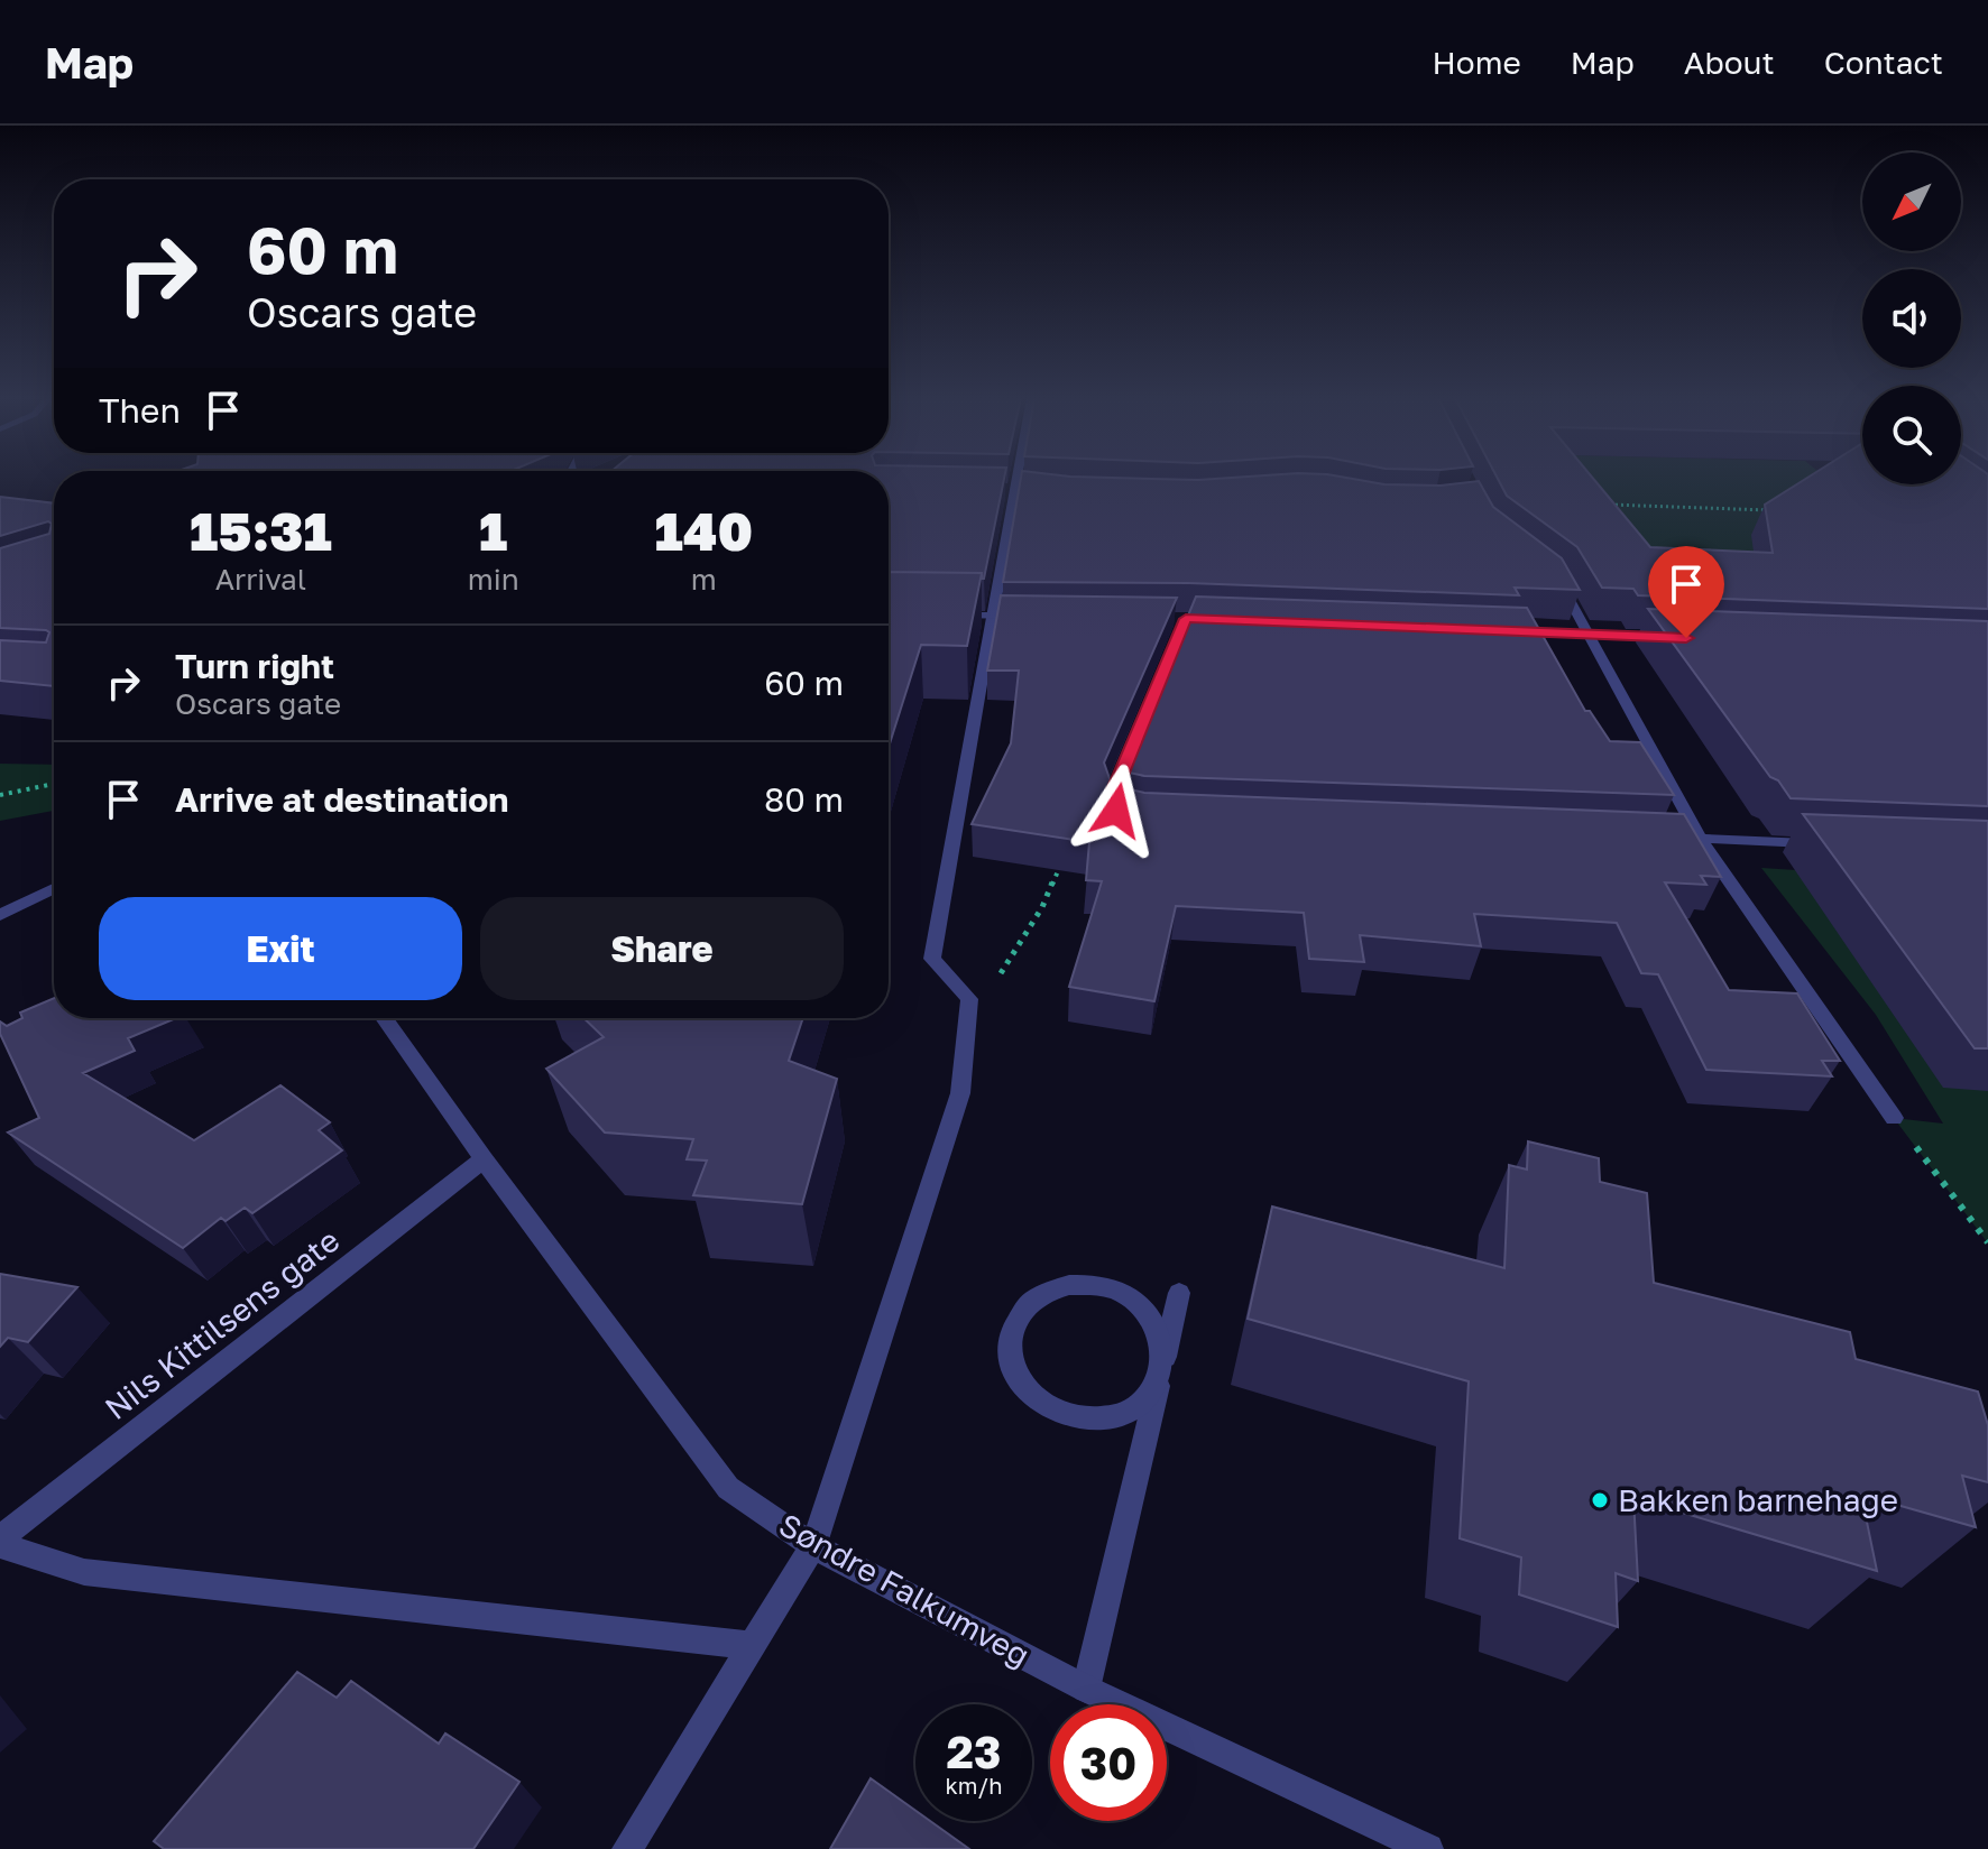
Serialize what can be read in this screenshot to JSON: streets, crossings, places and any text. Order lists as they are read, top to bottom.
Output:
{
  "streets": {
    "street": ["Nils Kittilsens gate", "Søndre Falkumveg"]
  },
  "crossings": [
    ["Nils Kittilsens gate", "Søndre Falkumveg"]
  ],
  "places": ["Bakken barnehage"],
  "north": "bottom left",
  "page": {
    "header": "Map",
    "nav": [
      "Home",
      "Map",
      "About",
      "Contact"
    ],
    "turn": ["60 m", "Oscars gate"],
    "then": "Then",
    "eta": [
      "15:31",
      "Arrival",
      "1",
      "min",
      "140",
      "m"
    ],
    "list": [
      {
        "name": "Turn right",
        "note": "Oscars gate",
        "value": "60 m"
      },
      {
        "name": "Arrive at destination",
        "value": "80 m"
      }
    ],
    "buttons": ["Exit", "Share"],
    "speed": "23 km/h",
    "limit": "30"
  }
}
